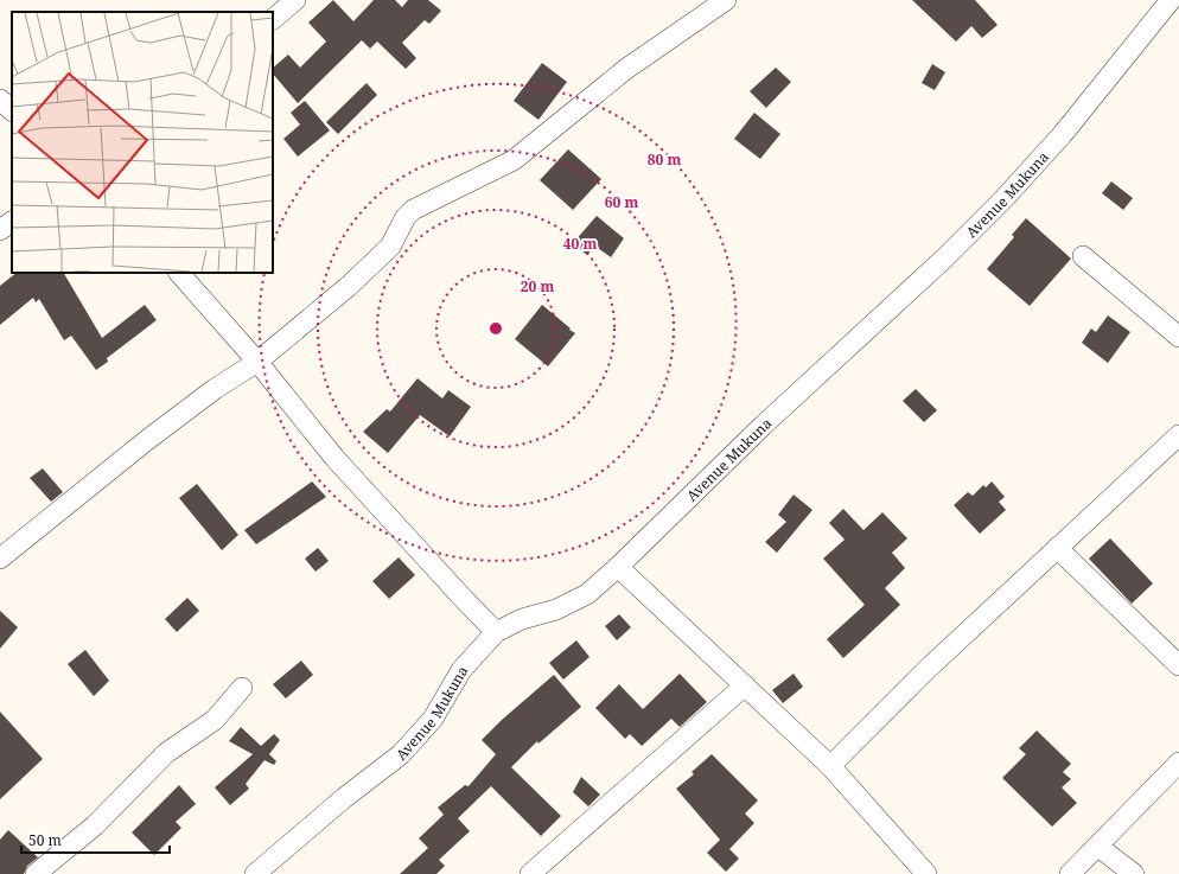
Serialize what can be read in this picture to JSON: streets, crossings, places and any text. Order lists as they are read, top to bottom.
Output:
{
  "streets": {
    "street": ["Avenue Mukuna"]
  },
  "scale_bar": "50 m",
  "rings": [
    "80 m",
    "60 m",
    "40 m",
    "20 m"
  ]
}
